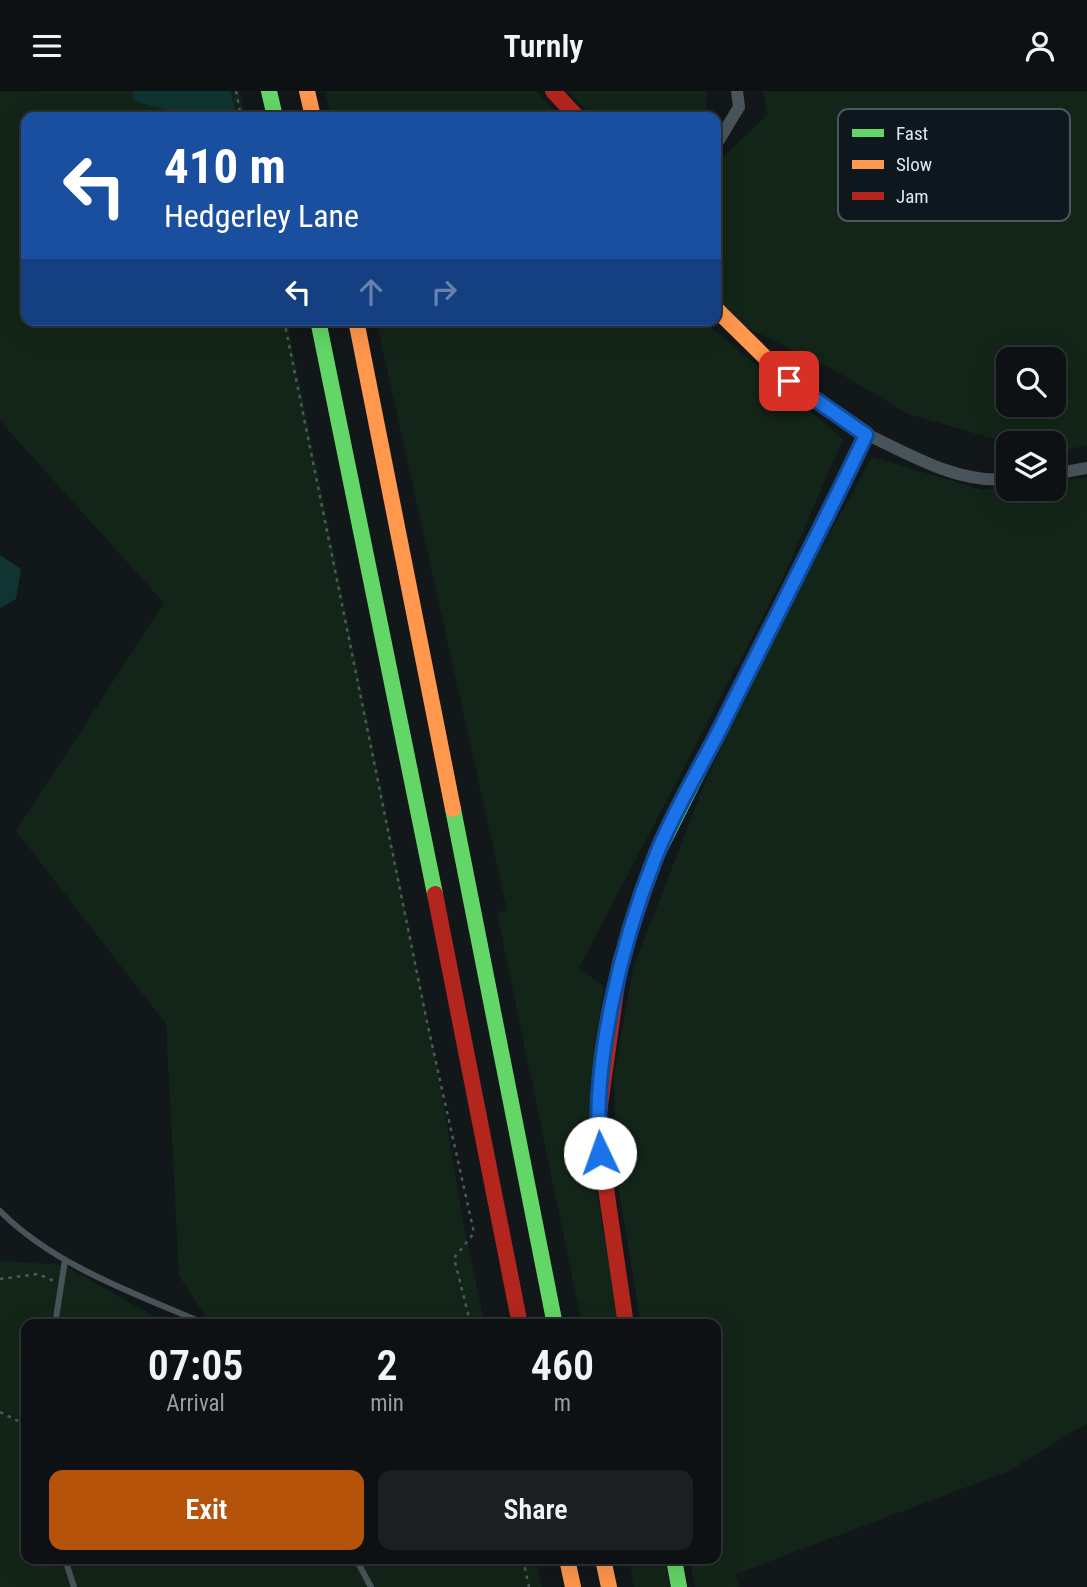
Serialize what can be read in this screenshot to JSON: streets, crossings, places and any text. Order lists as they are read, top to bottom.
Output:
{
  "legend": ["Fast", "Slow", "Jam"],
  "page": {
    "header": "Turnly",
    "turn": ["410 m", "Hedgerley Lane"],
    "eta": [
      "07:05",
      "Arrival",
      "2",
      "min",
      "460",
      "m"
    ],
    "buttons": ["Exit", "Share"]
  }
}
